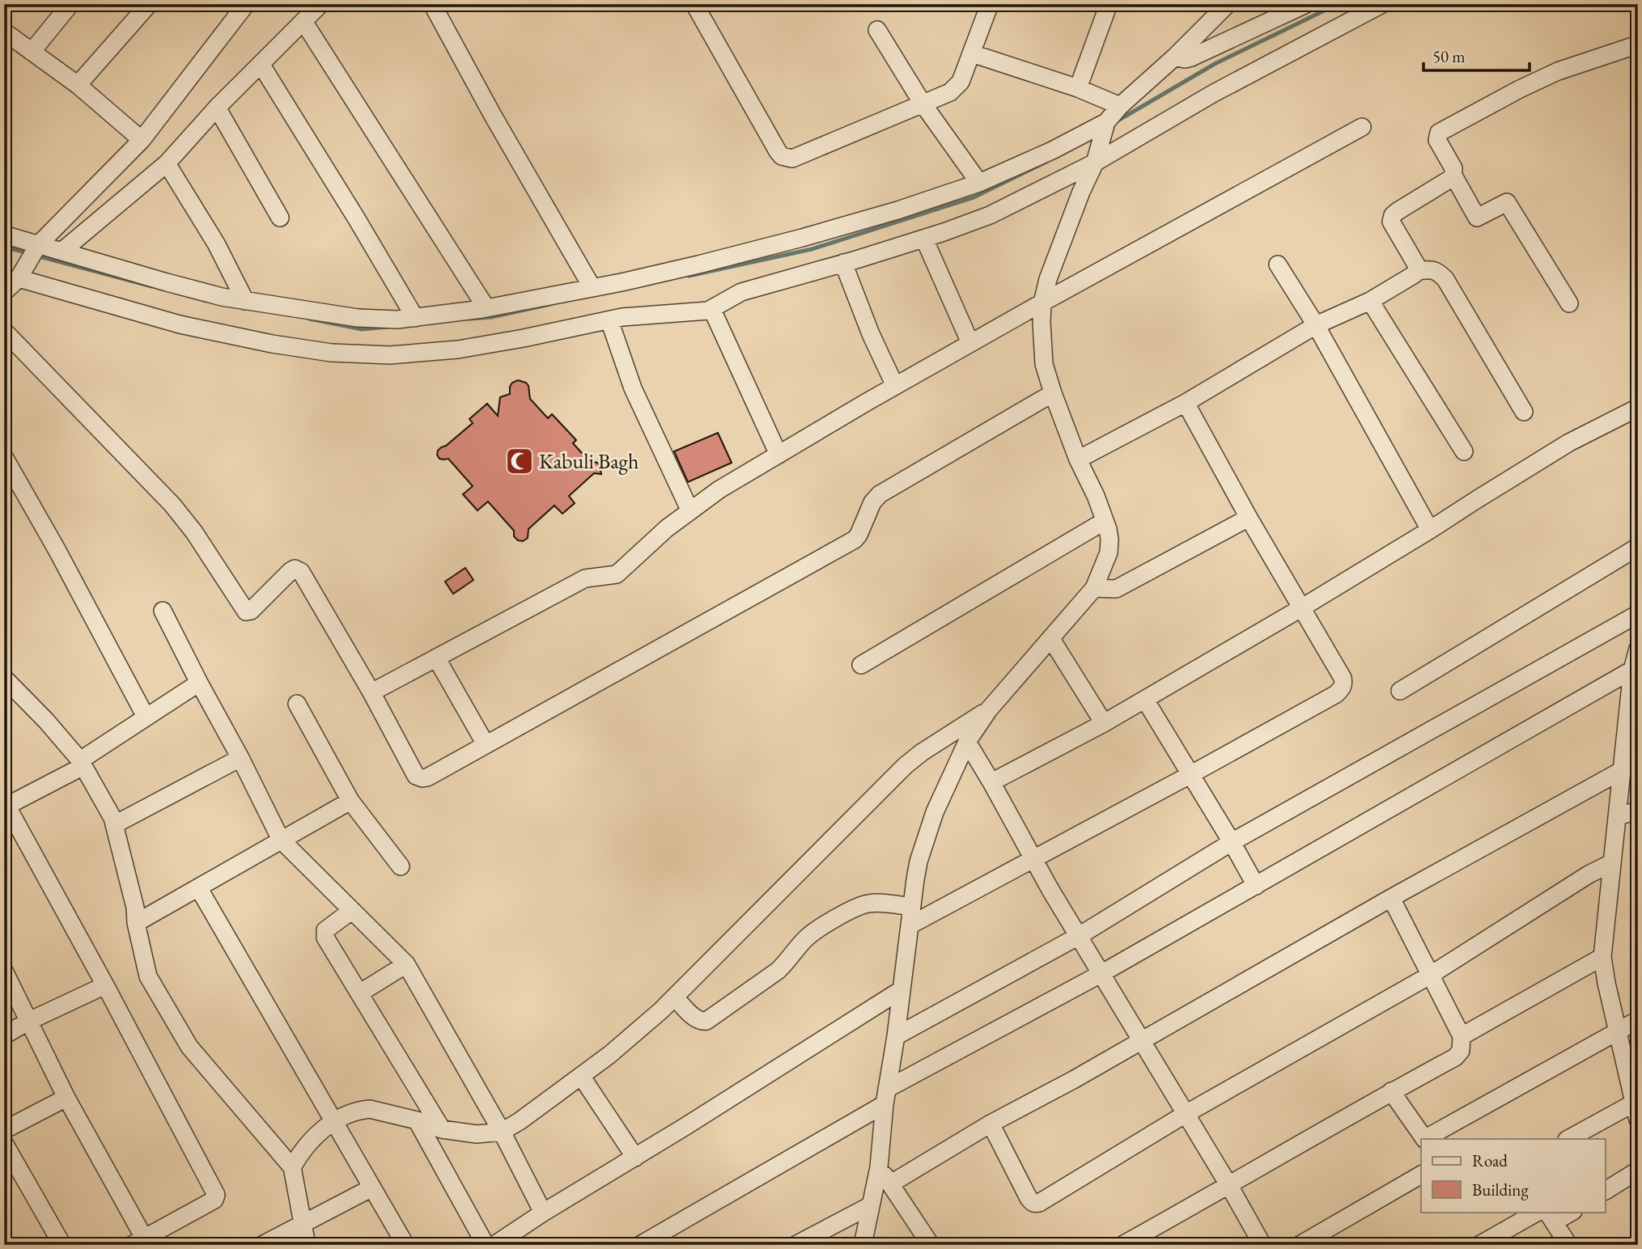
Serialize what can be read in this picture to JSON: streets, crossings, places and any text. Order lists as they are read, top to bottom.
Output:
{
  "places": {
    "mosque": ["Kabuli Bagh"]
  },
  "legend": ["Road", "Building"],
  "scale_bar": "50 m"
}
